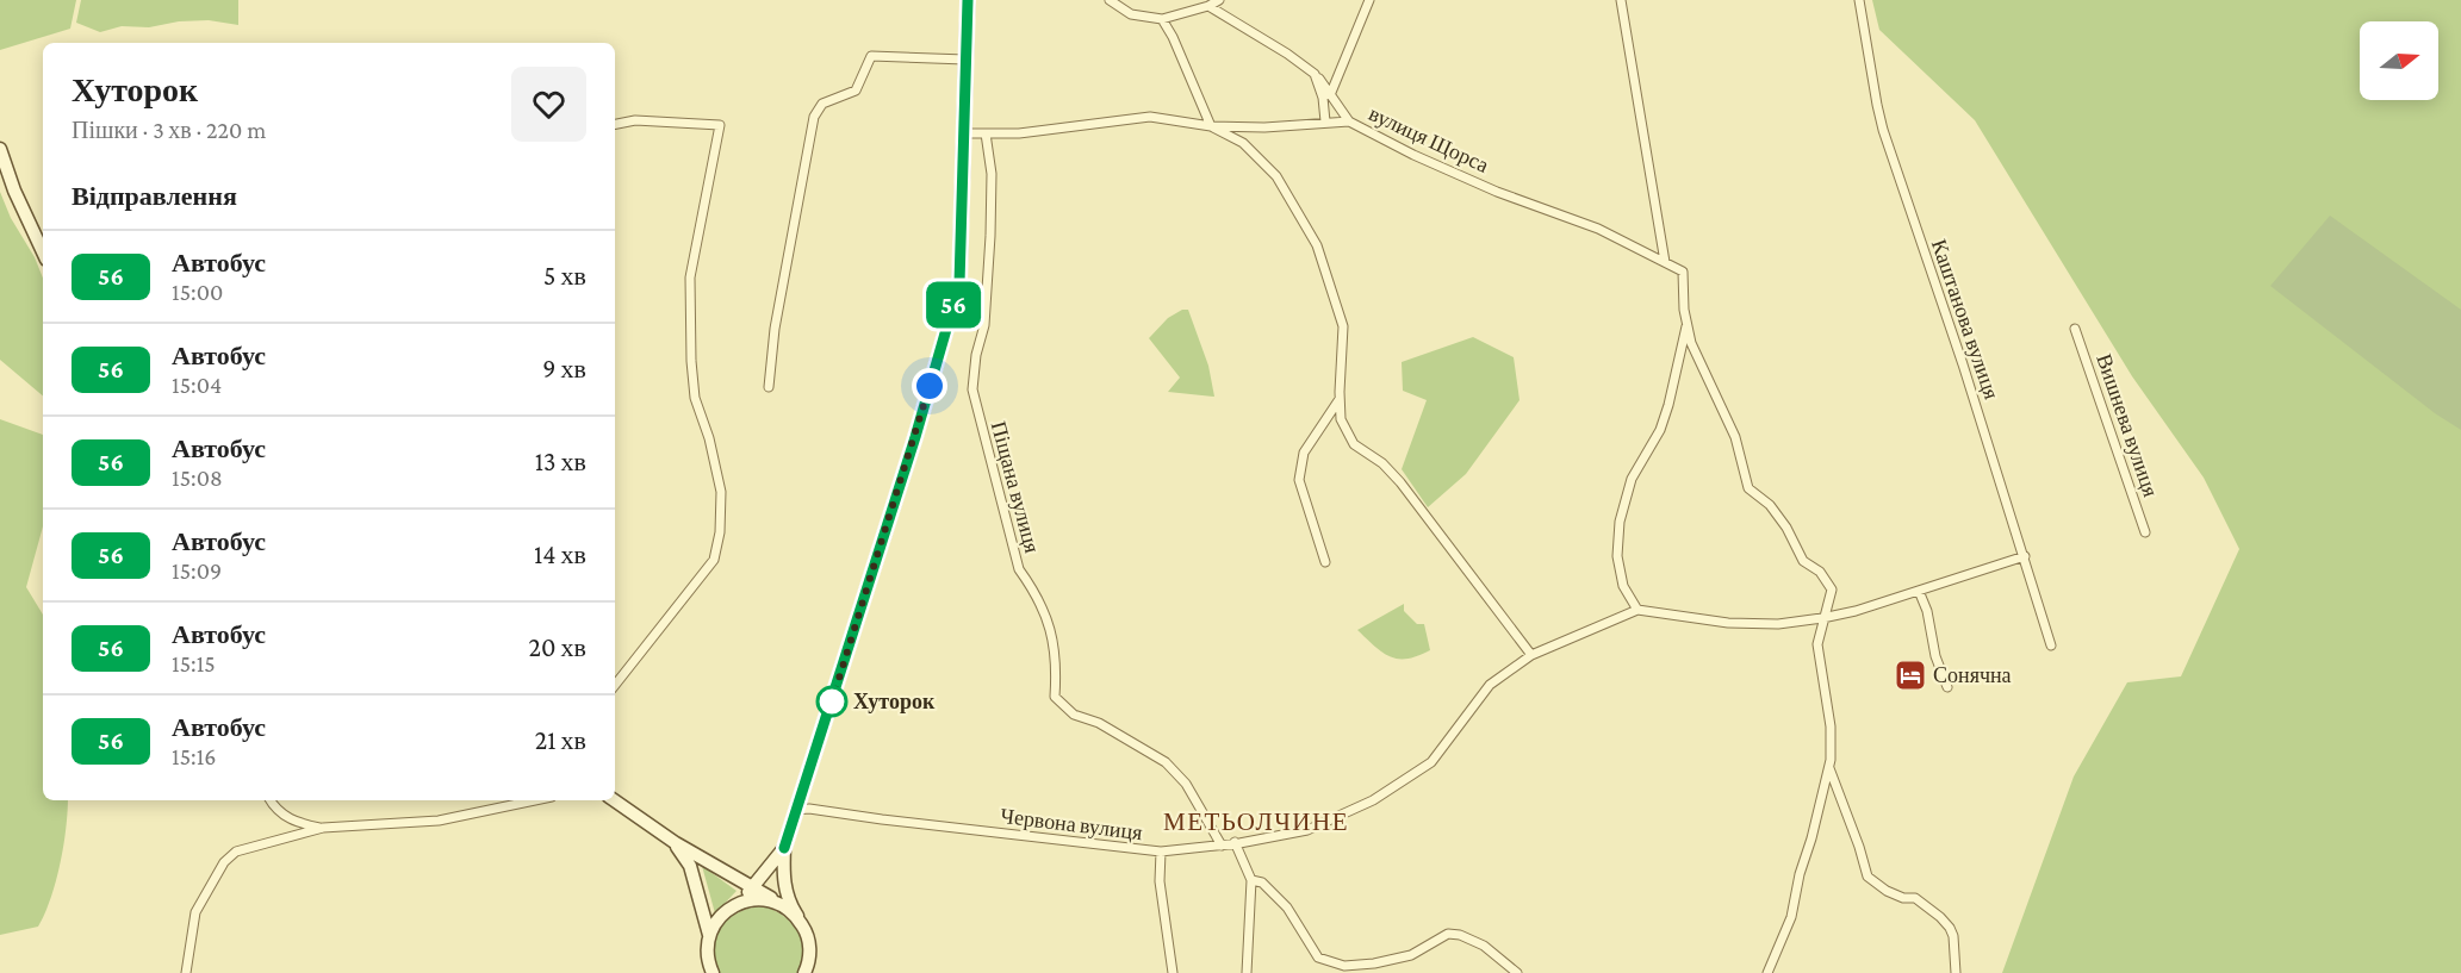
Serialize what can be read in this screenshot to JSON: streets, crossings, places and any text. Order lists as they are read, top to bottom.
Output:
{
  "streets": {
    "street": [
      "вулиця Щорса",
      "Каштанова вулиця",
      "Вишнева вулиця",
      "Піщана вулиця",
      "Червона вулиця"
    ]
  },
  "crossings": [
    ["вулиця Щорса", "Піщана вулиця"],
    ["вулиця Щорса", "Червона вулиця"],
    ["Піщана вулиця", "Червона вулиця"]
  ],
  "districts": ["МЕТЬОЛЧИНЕ"],
  "places": {
    "hotel": ["Сонячна"],
    "other": ["Хуторок"]
  },
  "lines": ["bus line 56"],
  "north": "right",
  "page": {
    "on_map": "56",
    "heading": [
      ["Хуторок", "Пішки · 3 хв · 220 m"],
      "Відправлення"
    ],
    "list": [
      {
        "mark": "56",
        "name": "Автобус",
        "note": "15:00",
        "value": "5 хв"
      },
      {
        "mark": "56",
        "name": "Автобус",
        "note": "15:04",
        "value": "9 хв"
      },
      {
        "mark": "56",
        "name": "Автобус",
        "note": "15:08",
        "value": "13 хв"
      },
      {
        "mark": "56",
        "name": "Автобус",
        "note": "15:09",
        "value": "14 хв"
      },
      {
        "mark": "56",
        "name": "Автобус",
        "note": "15:15",
        "value": "20 хв"
      },
      {
        "mark": "56",
        "name": "Автобус",
        "note": "15:16",
        "value": "21 хв"
      }
    ]
  }
}
